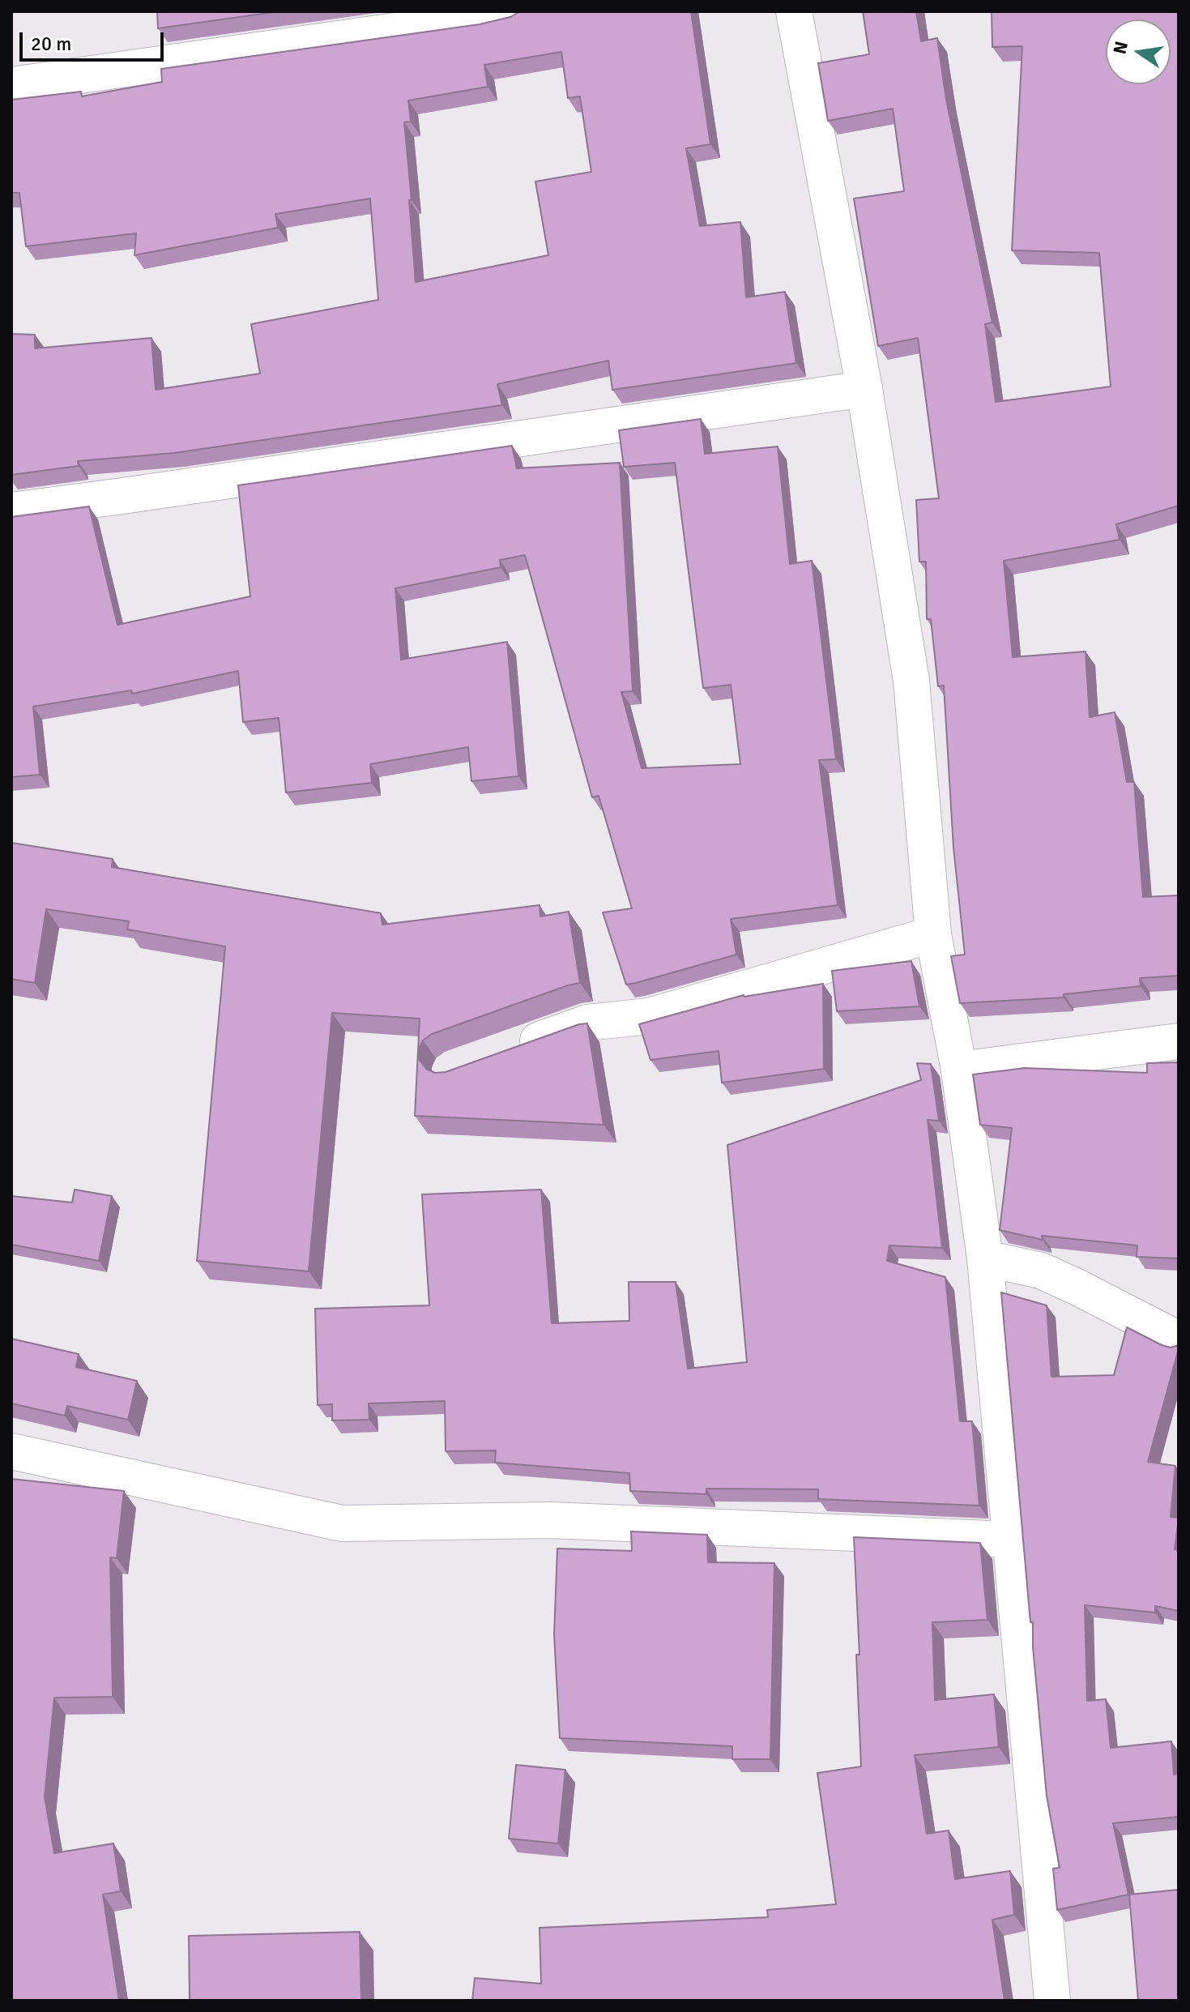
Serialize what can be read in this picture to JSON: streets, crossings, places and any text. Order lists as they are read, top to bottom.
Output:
{
  "scale_bar": "20 m",
  "north": "left"
}
